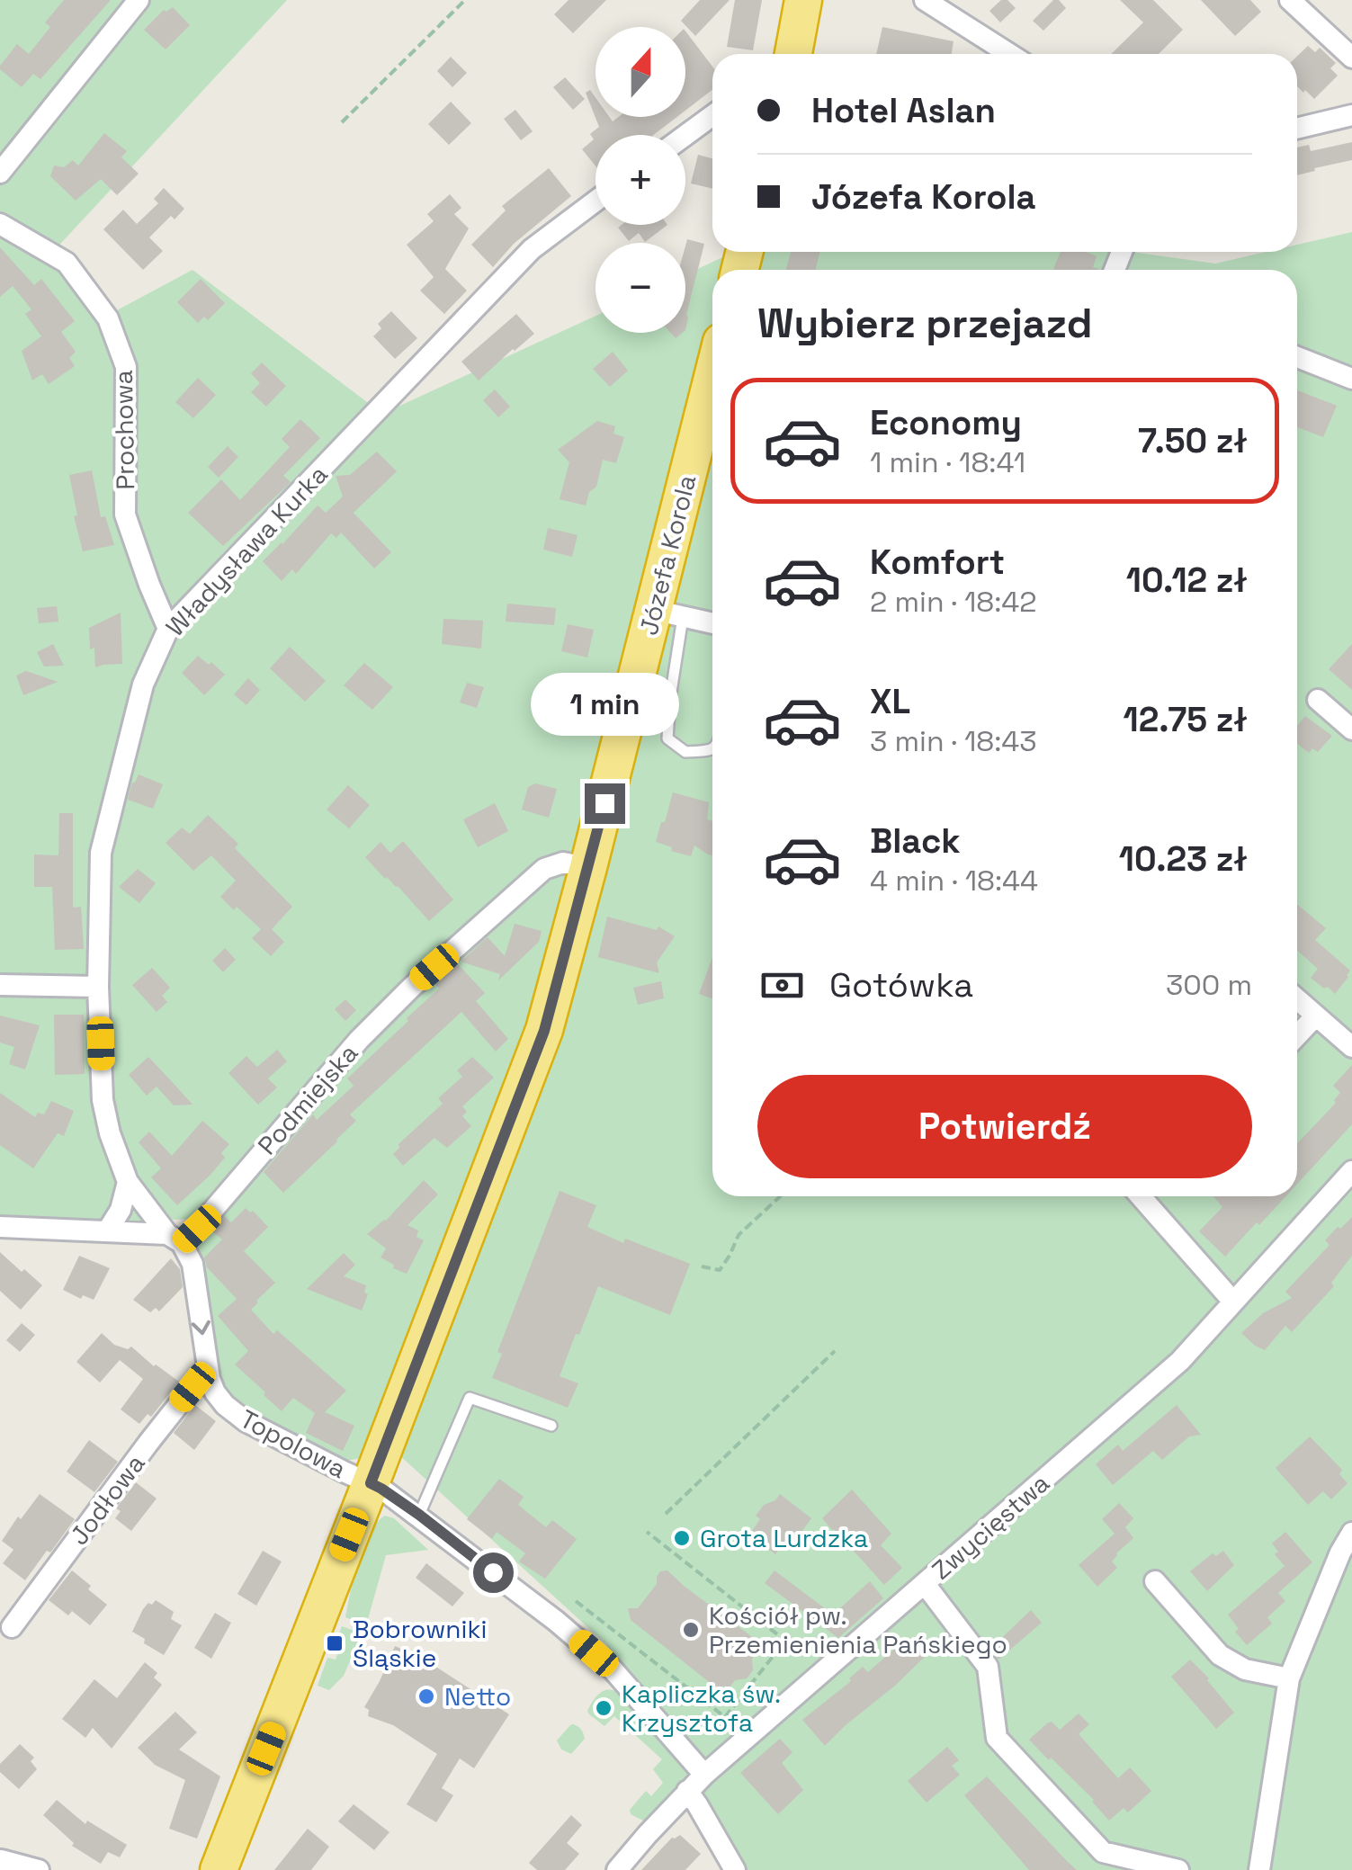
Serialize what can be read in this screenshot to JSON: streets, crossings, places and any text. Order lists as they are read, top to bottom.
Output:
{
  "streets": {
    "highway": ["Józefa Korola"],
    "street": [
      "Prochowa",
      "Władysława Kurka",
      "Podmiejska",
      "Topolowa",
      "Jodłowa",
      "Zwycięstwa"
    ]
  },
  "crossings": [
    ["Prochowa", "Władysława Kurka"],
    ["Władysława Kurka", "Podmiejska"],
    ["Władysława Kurka", "Topolowa"],
    ["Józefa Korola", "Podmiejska"],
    ["Józefa Korola", "Topolowa"],
    ["Podmiejska", "Topolowa"],
    ["Topolowa", "Jodłowa"],
    ["Topolowa", "Zwycięstwa"]
  ],
  "places": {
    "other": [
      "Grota Lurdzka",
      "Kościół pw. Przemienienia Pańskiego",
      "Netto",
      "Kapliczka św. Krzysztofa"
    ],
    "transit": ["Bobrowniki Śląskie"]
  },
  "north": "top",
  "page": {
    "map_buttons": ["+", "−"],
    "banner": ["Hotel Aslan", "Józefa Korola"],
    "heading": "Wybierz przejazd",
    "list": [
      {
        "name": "Economy",
        "note": "1 min · 18:41",
        "value": "7.50 zł"
      },
      {
        "name": "Komfort",
        "note": "2 min · 18:42",
        "value": "10.12 zł"
      },
      {
        "name": "XL",
        "note": "3 min · 18:43",
        "value": "12.75 zł"
      },
      {
        "name": "Black",
        "note": "4 min · 18:44",
        "value": "10.23 zł"
      }
    ],
    "bubble": "1 min",
    "pay": ["Gotówka", "300 m"],
    "buttons": "Potwierdź"
  }
}
